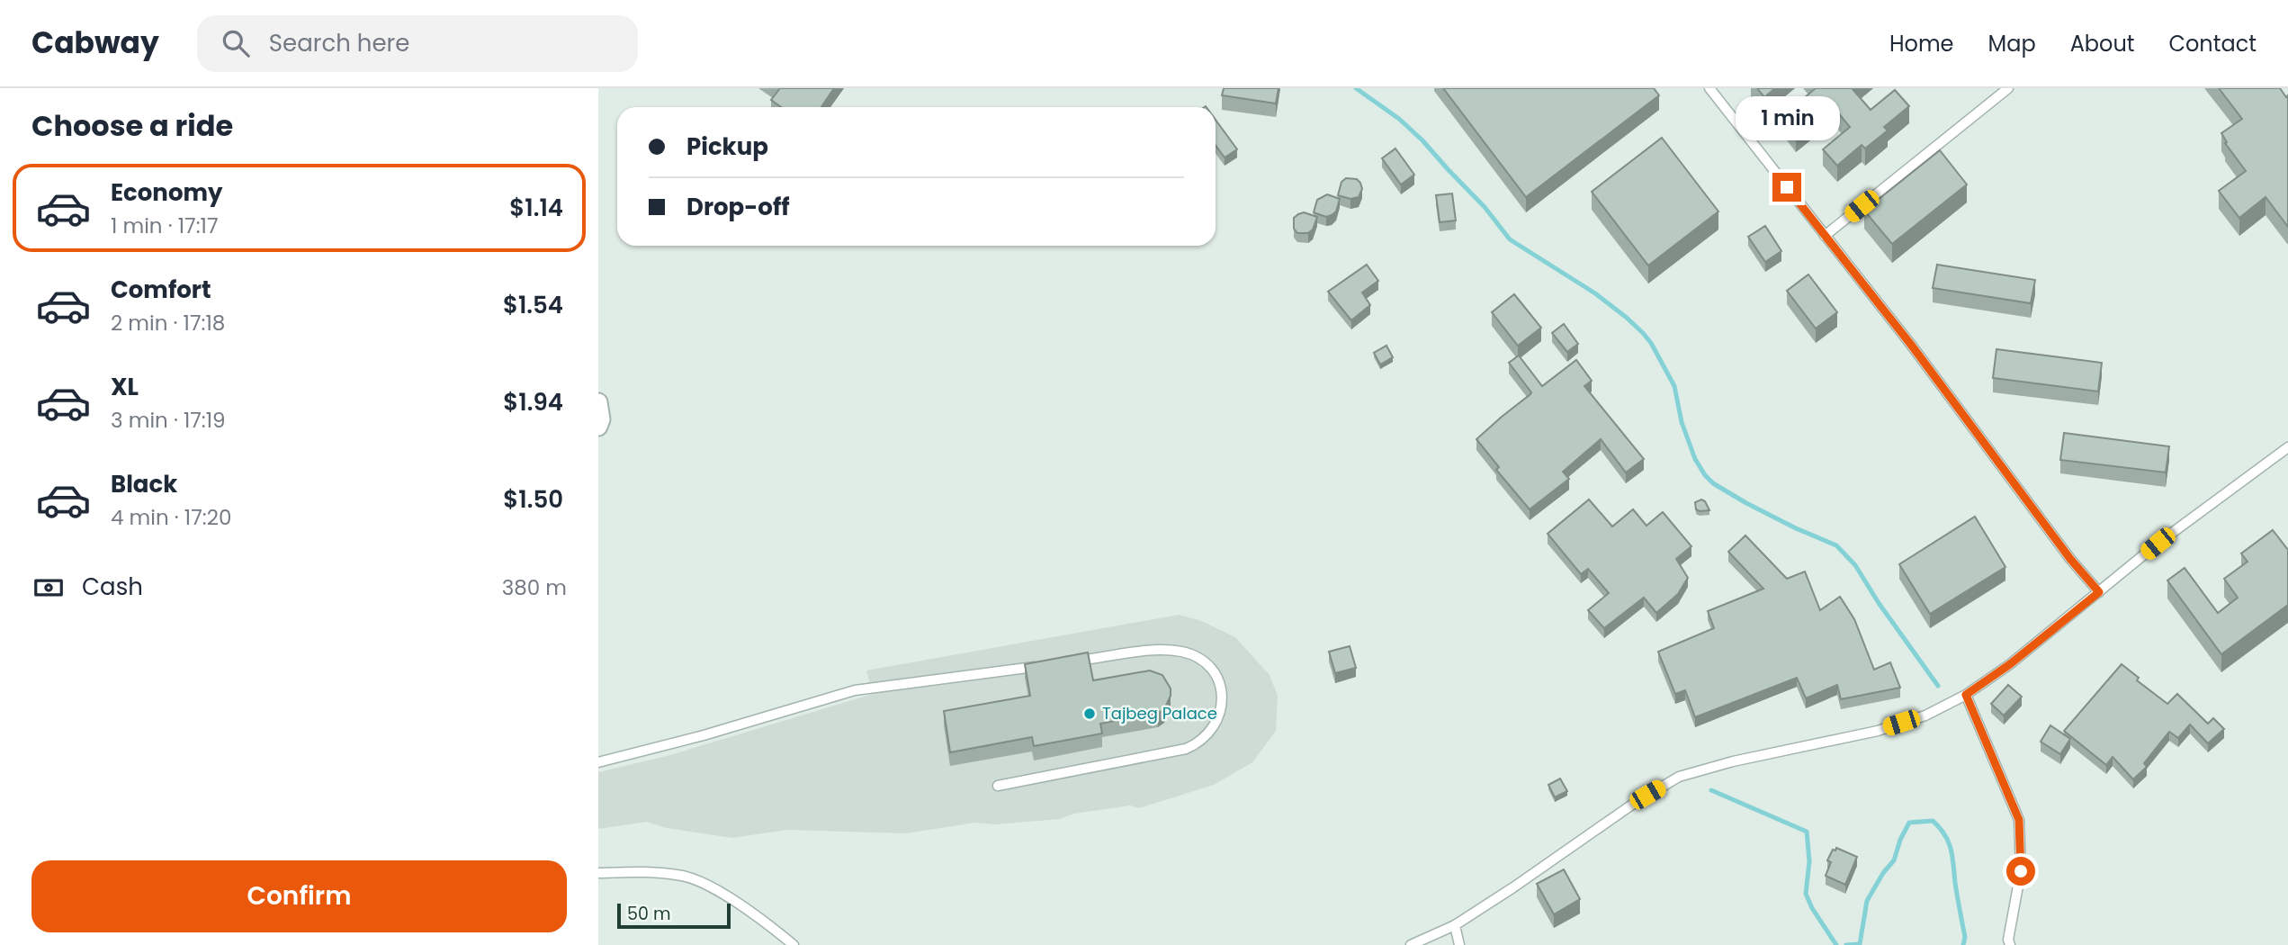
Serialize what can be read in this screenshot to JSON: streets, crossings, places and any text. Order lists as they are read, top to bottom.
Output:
{
  "places": ["Tajbeg Palace"],
  "scale_bar": "50 m",
  "page": {
    "header": "Cabway",
    "search": "Search here",
    "nav": [
      "Home",
      "Map",
      "About",
      "Contact"
    ],
    "heading": "Choose a ride",
    "bubble": "1 min",
    "banner": ["Pickup", "Drop-off"],
    "list": [
      {
        "name": "Economy",
        "note": "1 min · 17:17",
        "value": "$1.14"
      },
      {
        "name": "Comfort",
        "note": "2 min · 17:18",
        "value": "$1.54"
      },
      {
        "name": "XL",
        "note": "3 min · 17:19",
        "value": "$1.94"
      },
      {
        "name": "Black",
        "note": "4 min · 17:20",
        "value": "$1.50"
      }
    ],
    "pay": ["Cash", "380 m"],
    "buttons": "Confirm",
    "scale": "50 m"
  }
}
